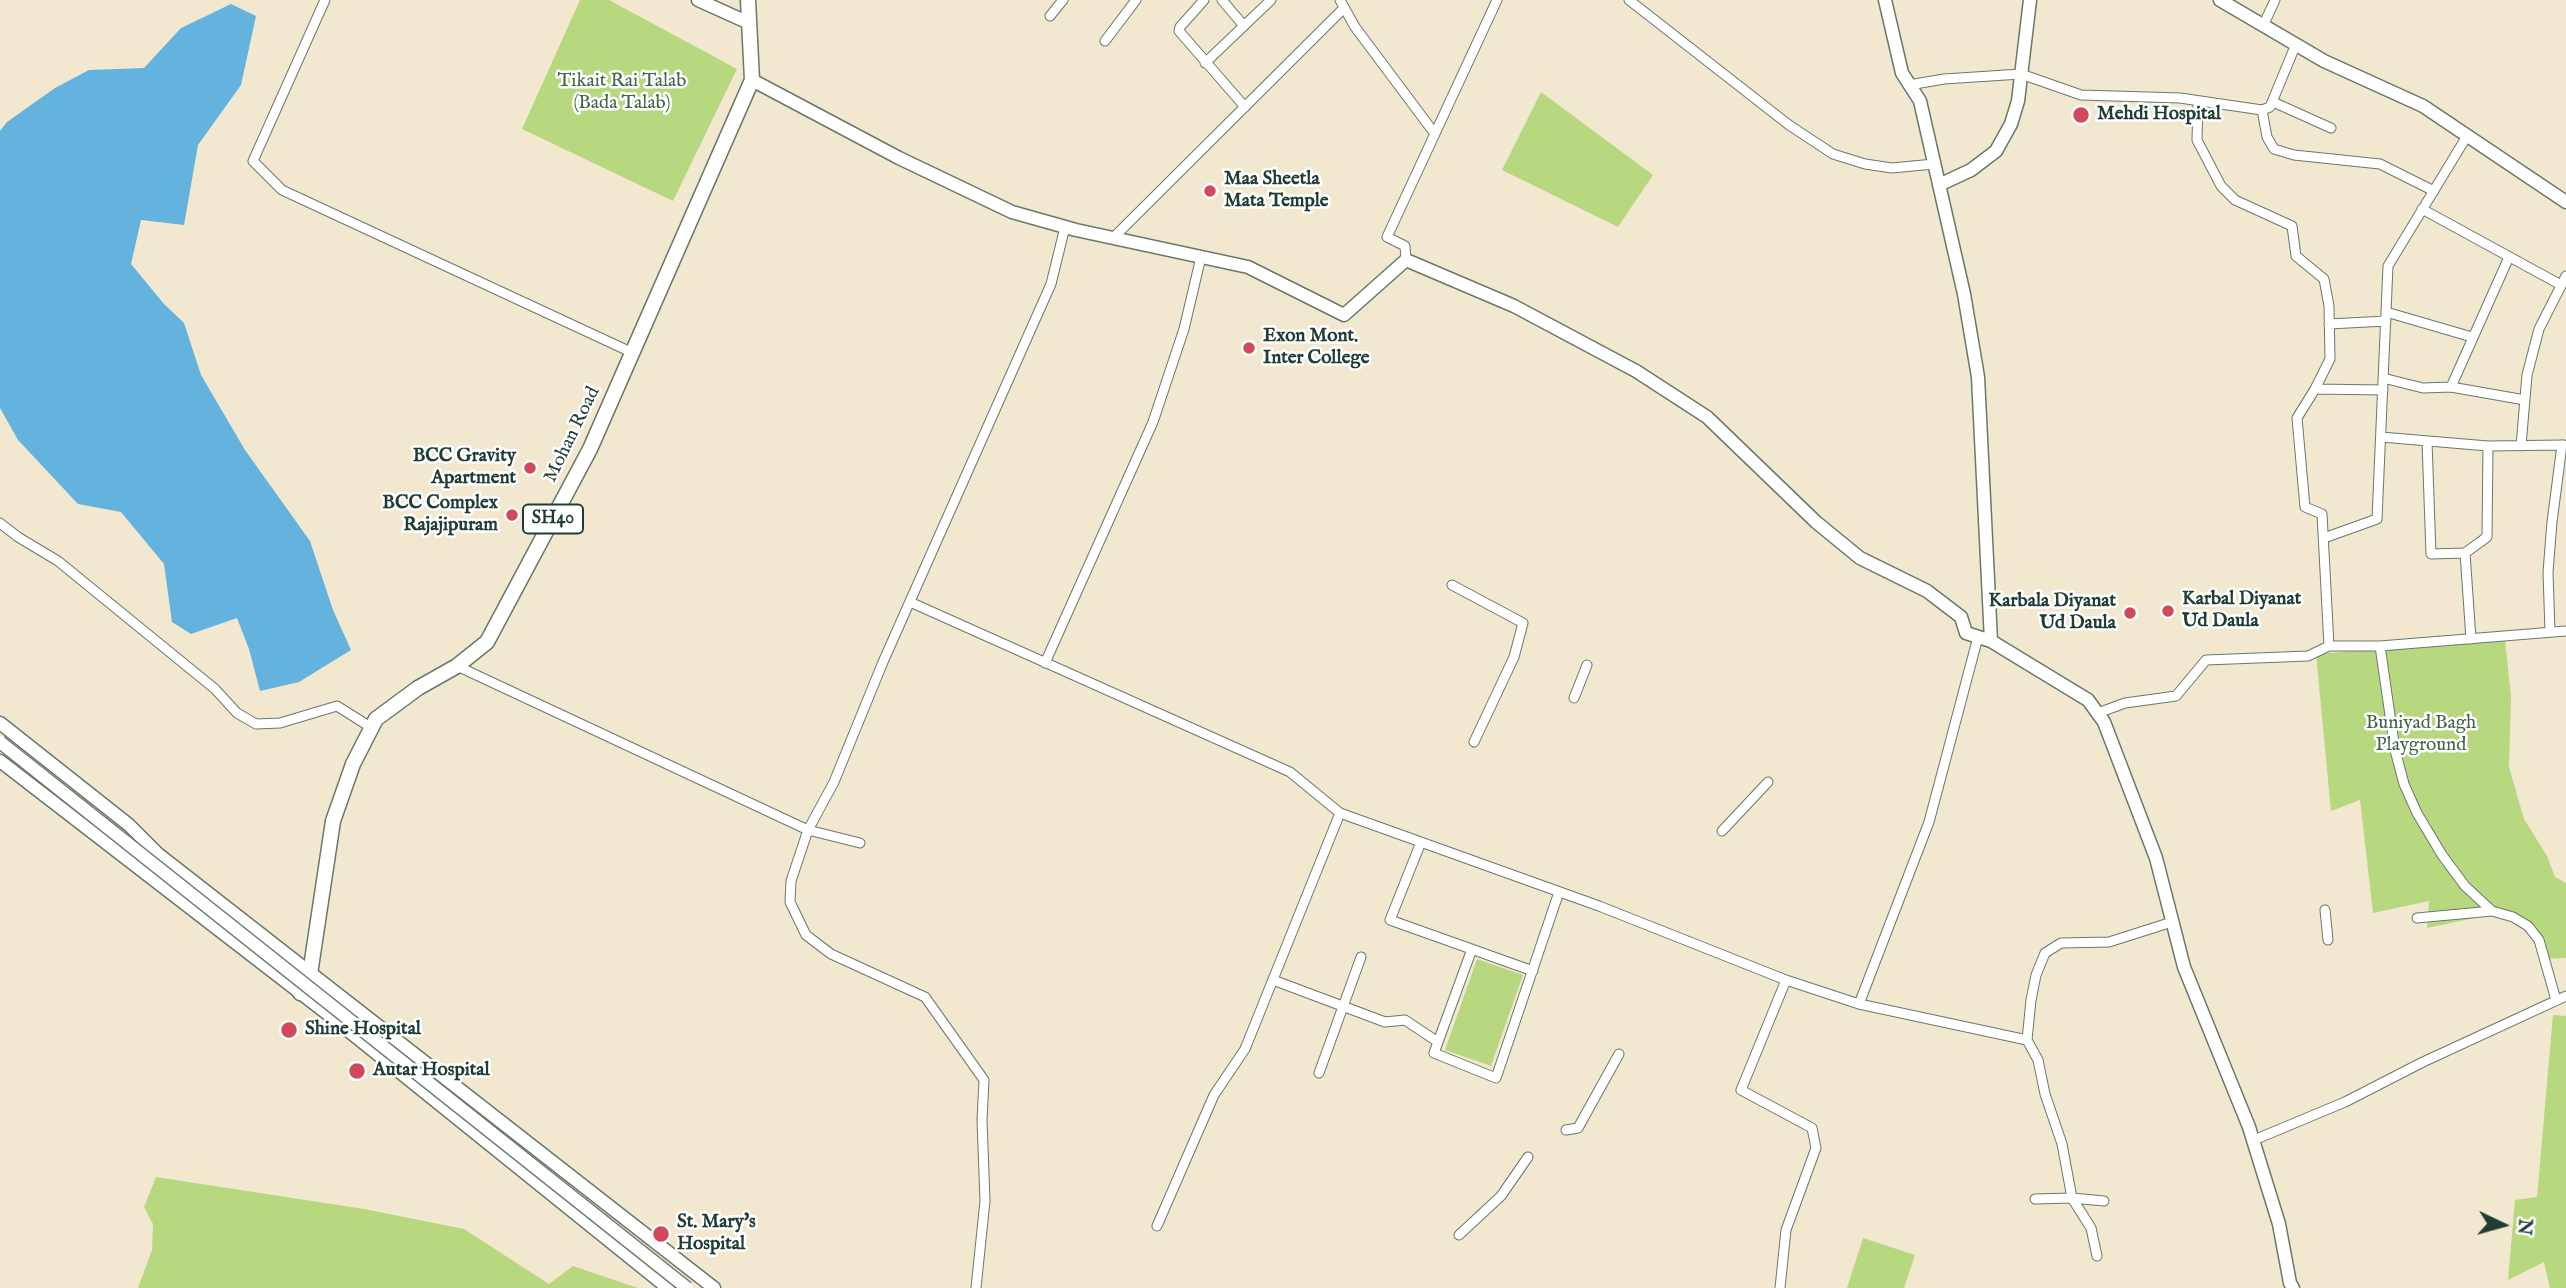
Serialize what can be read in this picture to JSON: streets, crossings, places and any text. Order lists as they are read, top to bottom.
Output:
{
  "streets": {
    "main road": ["Mohan Road", "SH40"]
  },
  "parks": ["Tikait Rai Talab (Bada Talab)", "Buniyad Bagh Playground"],
  "places": [
    "Mehdi Hospital",
    "Maa Sheetla Mata Temple",
    "Exon Mont. Inter College",
    "BCC Gravity Apartment",
    "BCC Complex Rajajipuram",
    "Karbal Diyanat Ud Daula",
    "Karbala Diyanat Ud Daula",
    "Shine Hospital",
    "Autar Hospital",
    "St. Mary's Hospital"
  ],
  "north": "right"
}
